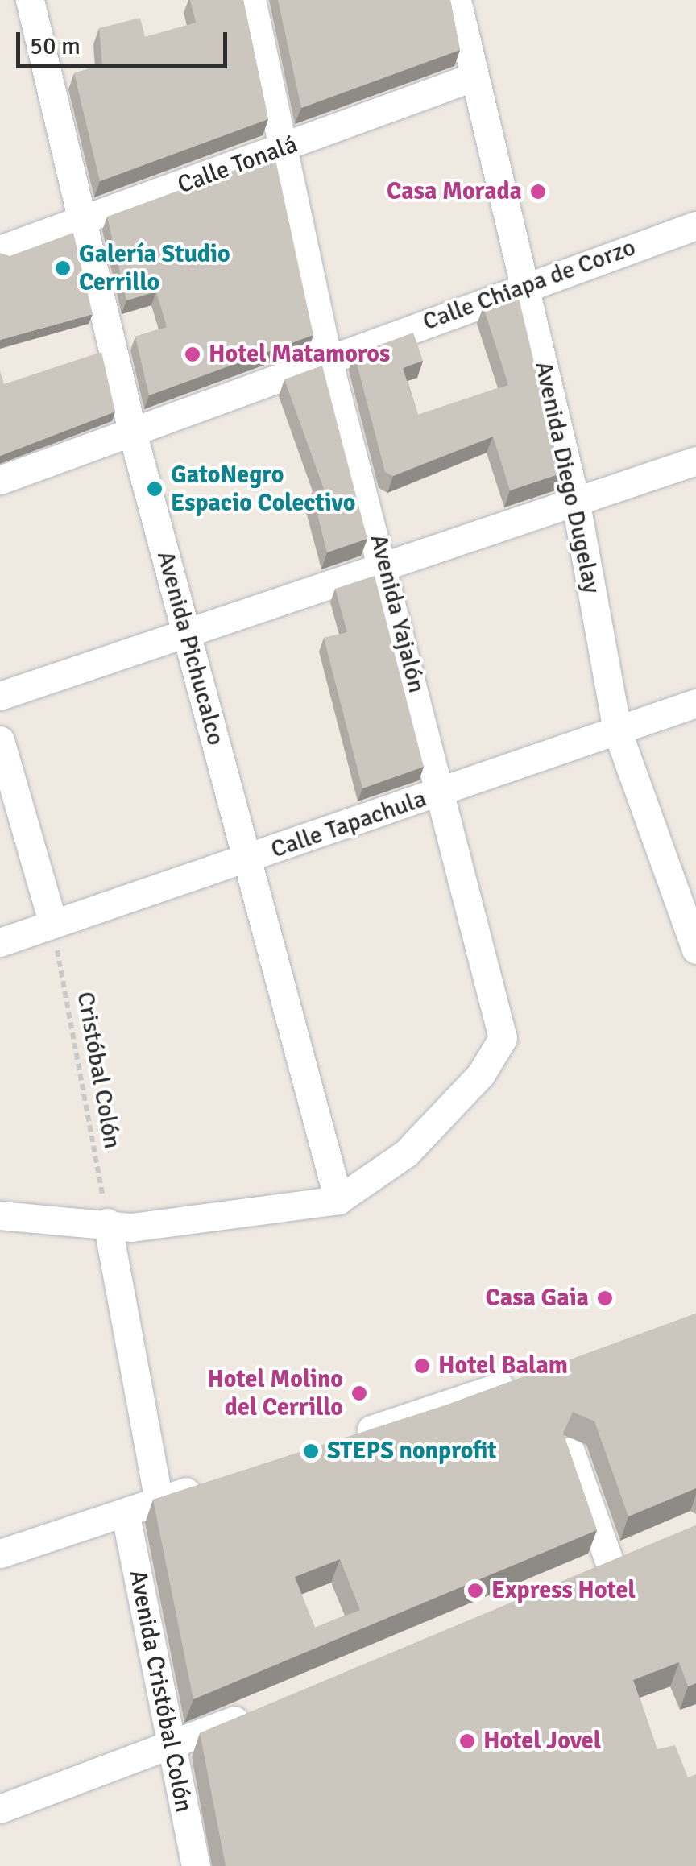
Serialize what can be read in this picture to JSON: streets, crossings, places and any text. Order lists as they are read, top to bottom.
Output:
{
  "streets": {
    "street": [
      "Calle Tonalá",
      "Calle Chiapa de Corzo",
      "Avenida Diego Dugelay",
      "Avenida Yajalón",
      "Avenida Pichucalco",
      "Calle Tapachula",
      "Avenida Cristóbal Colón"
    ],
    "path": ["Cristóbal Colón"]
  },
  "crossings": [
    ["Calle Tonalá", "Avenida Diego Dugelay"],
    ["Calle Tonalá", "Avenida Yajalón"],
    ["Calle Tonalá", "Avenida Pichucalco"],
    ["Calle Chiapa de Corzo", "Avenida Diego Dugelay"],
    ["Calle Chiapa de Corzo", "Avenida Yajalón"],
    ["Calle Chiapa de Corzo", "Avenida Pichucalco"],
    ["Avenida Diego Dugelay", "Calle Tapachula"],
    ["Avenida Yajalón", "Avenida Pichucalco"],
    ["Avenida Yajalón", "Calle Tapachula"],
    ["Avenida Pichucalco", "Calle Tapachula"],
    ["Calle Tapachula", "Cristóbal Colón"]
  ],
  "places": [
    "Casa Morada",
    "Galería Studio Cerrillo",
    "Hotel Matamoros",
    "GatoNegro Espacio Colectivo",
    "Casa Gaia",
    "Hotel Balam",
    "Hotel Molino del Cerrillo",
    "STEPS nonprofit",
    "Express Hotel",
    "Hotel Jovel"
  ],
  "scale_bar": "50 m"
}
